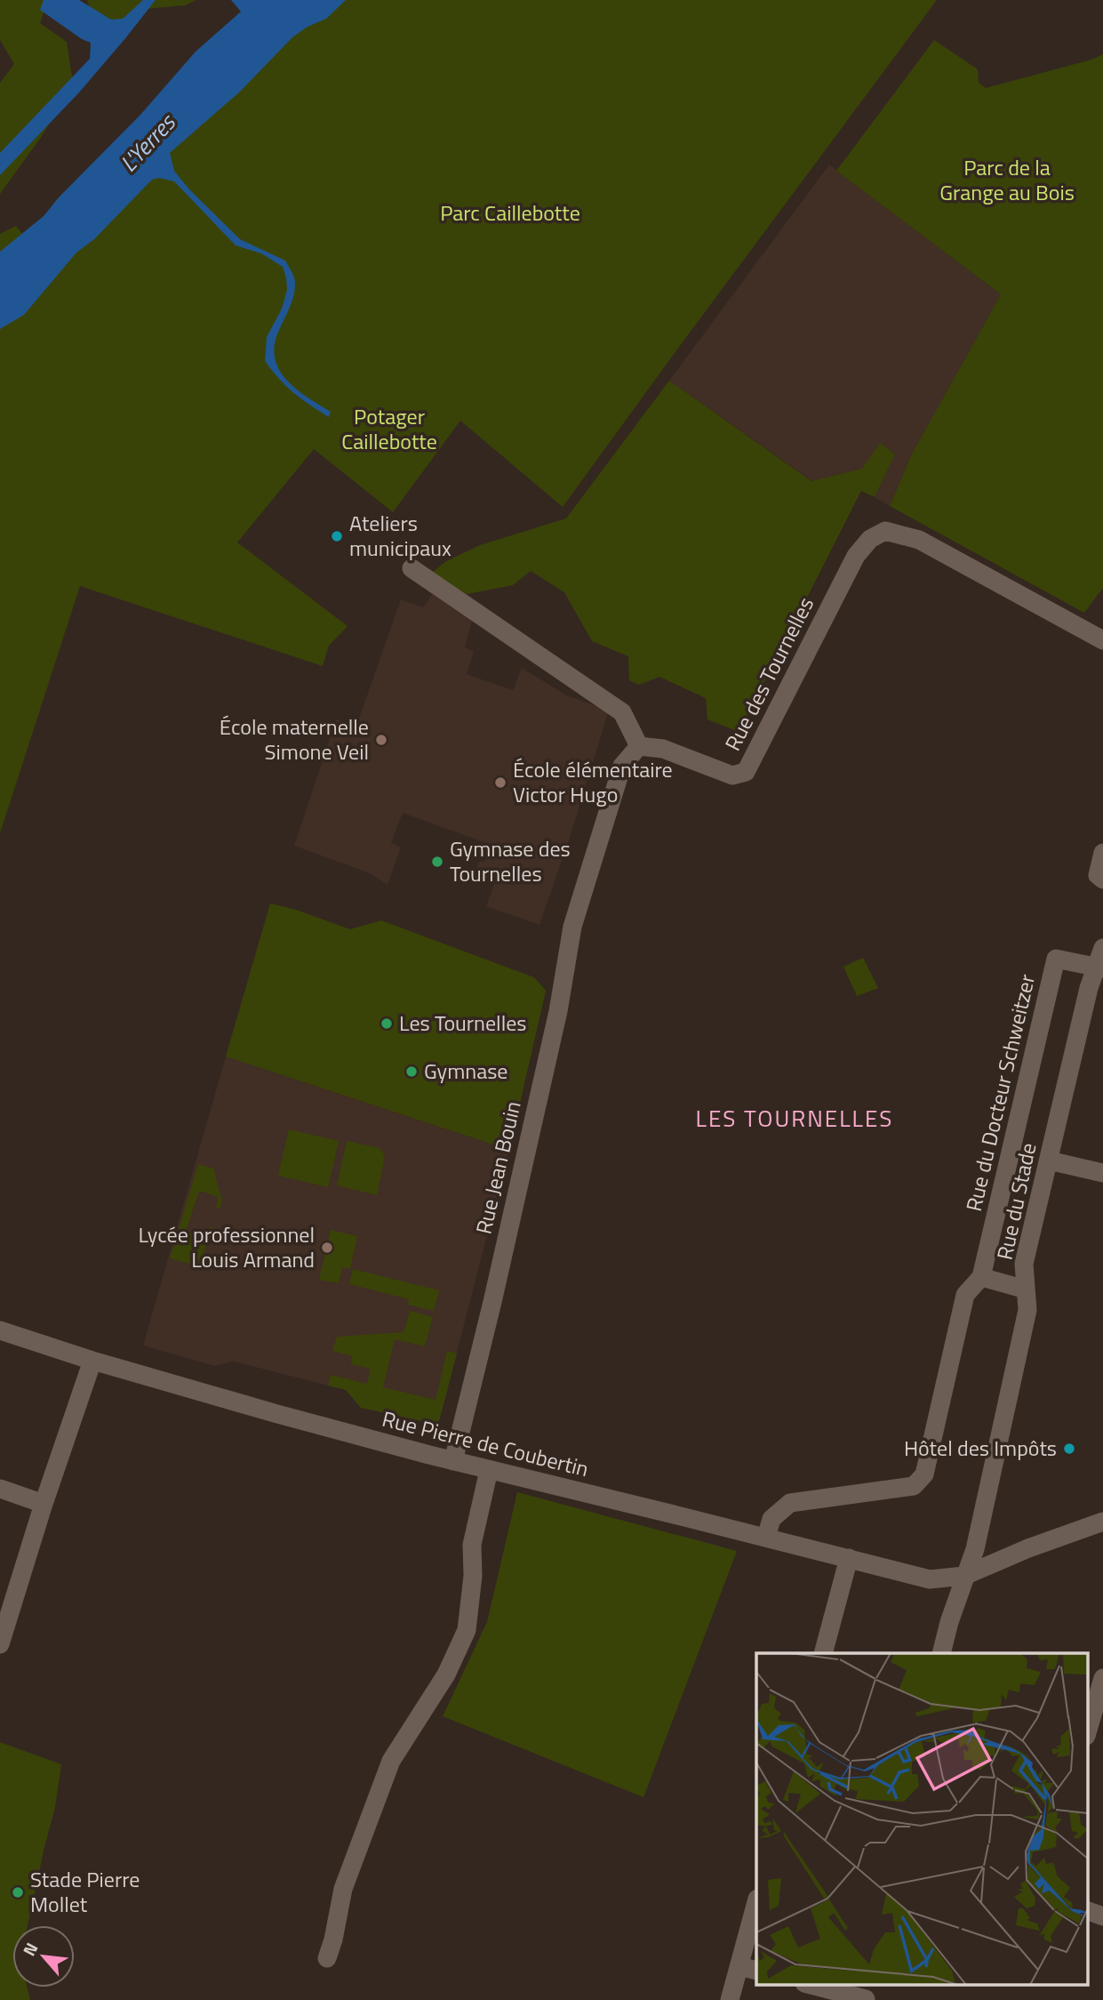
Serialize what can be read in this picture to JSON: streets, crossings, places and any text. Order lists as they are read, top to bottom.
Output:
{
  "streets": {
    "street": [
      "Rue des Tournelles",
      "Rue du Docteur Schweitzer",
      "Rue Jean Bouin",
      "Rue du Stade",
      "Rue Pierre de Coubertin"
    ]
  },
  "crossings": [
    ["Rue des Tournelles", "Rue Jean Bouin"],
    ["Rue du Docteur Schweitzer", "Rue du Stade"],
    ["Rue du Docteur Schweitzer", "Rue Pierre de Coubertin"],
    ["Rue Jean Bouin", "Rue Pierre de Coubertin"],
    ["Rue du Stade", "Rue Pierre de Coubertin"]
  ],
  "districts": ["LES TOURNELLES"],
  "water": ["L'Yerres"],
  "parks": ["Parc de la Grange au Bois", "Parc Caillebotte", "Potager Caillebotte"],
  "places": [
    "Ateliers municipaux",
    "École maternelle Simone Veil",
    "École élémentaire Victor Hugo",
    "Gymnase des Tournelles",
    "Les Tournelles",
    "Gymnase",
    "Lycée professionnel Louis Armand",
    "Hôtel des Impôts",
    "Stade Pierre Mollet"
  ],
  "north": "top left"
}
